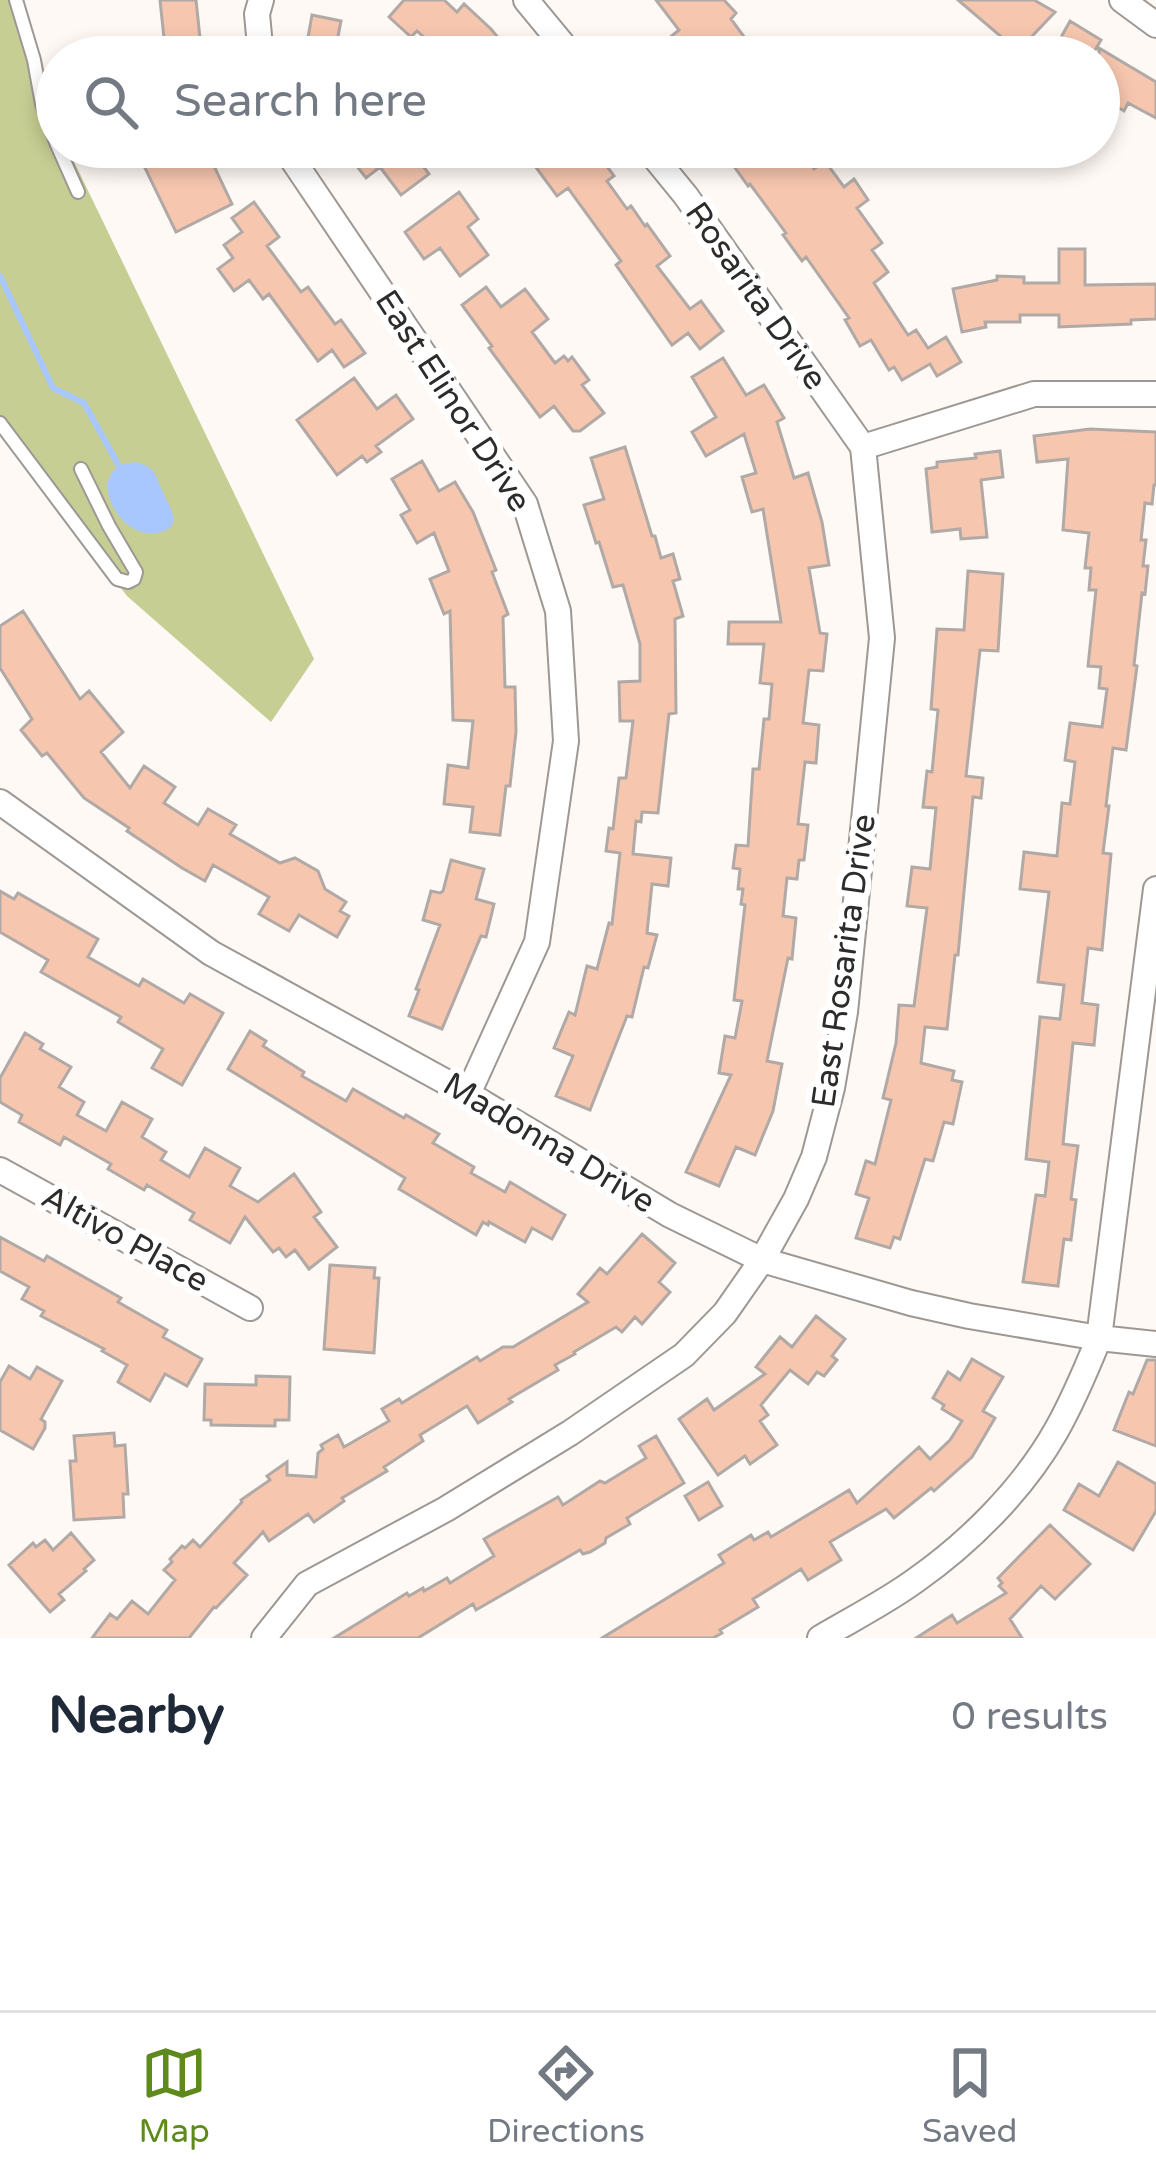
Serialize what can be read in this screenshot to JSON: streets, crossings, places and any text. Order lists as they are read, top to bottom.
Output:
{
  "streets": {
    "street": [
      "Rosarita Drive",
      "East Elinor Drive",
      "East Rosarita Drive",
      "Madonna Drive",
      "Altivo Place"
    ]
  },
  "crossings": [
    ["Rosarita Drive", "East Rosarita Drive"],
    ["East Elinor Drive", "Madonna Drive"],
    ["East Rosarita Drive", "Madonna Drive"]
  ],
  "page": {
    "search": "Search here",
    "heading": ["Nearby", "0 results"],
    "nav": ["Map", "Directions", "Saved"]
  }
}
